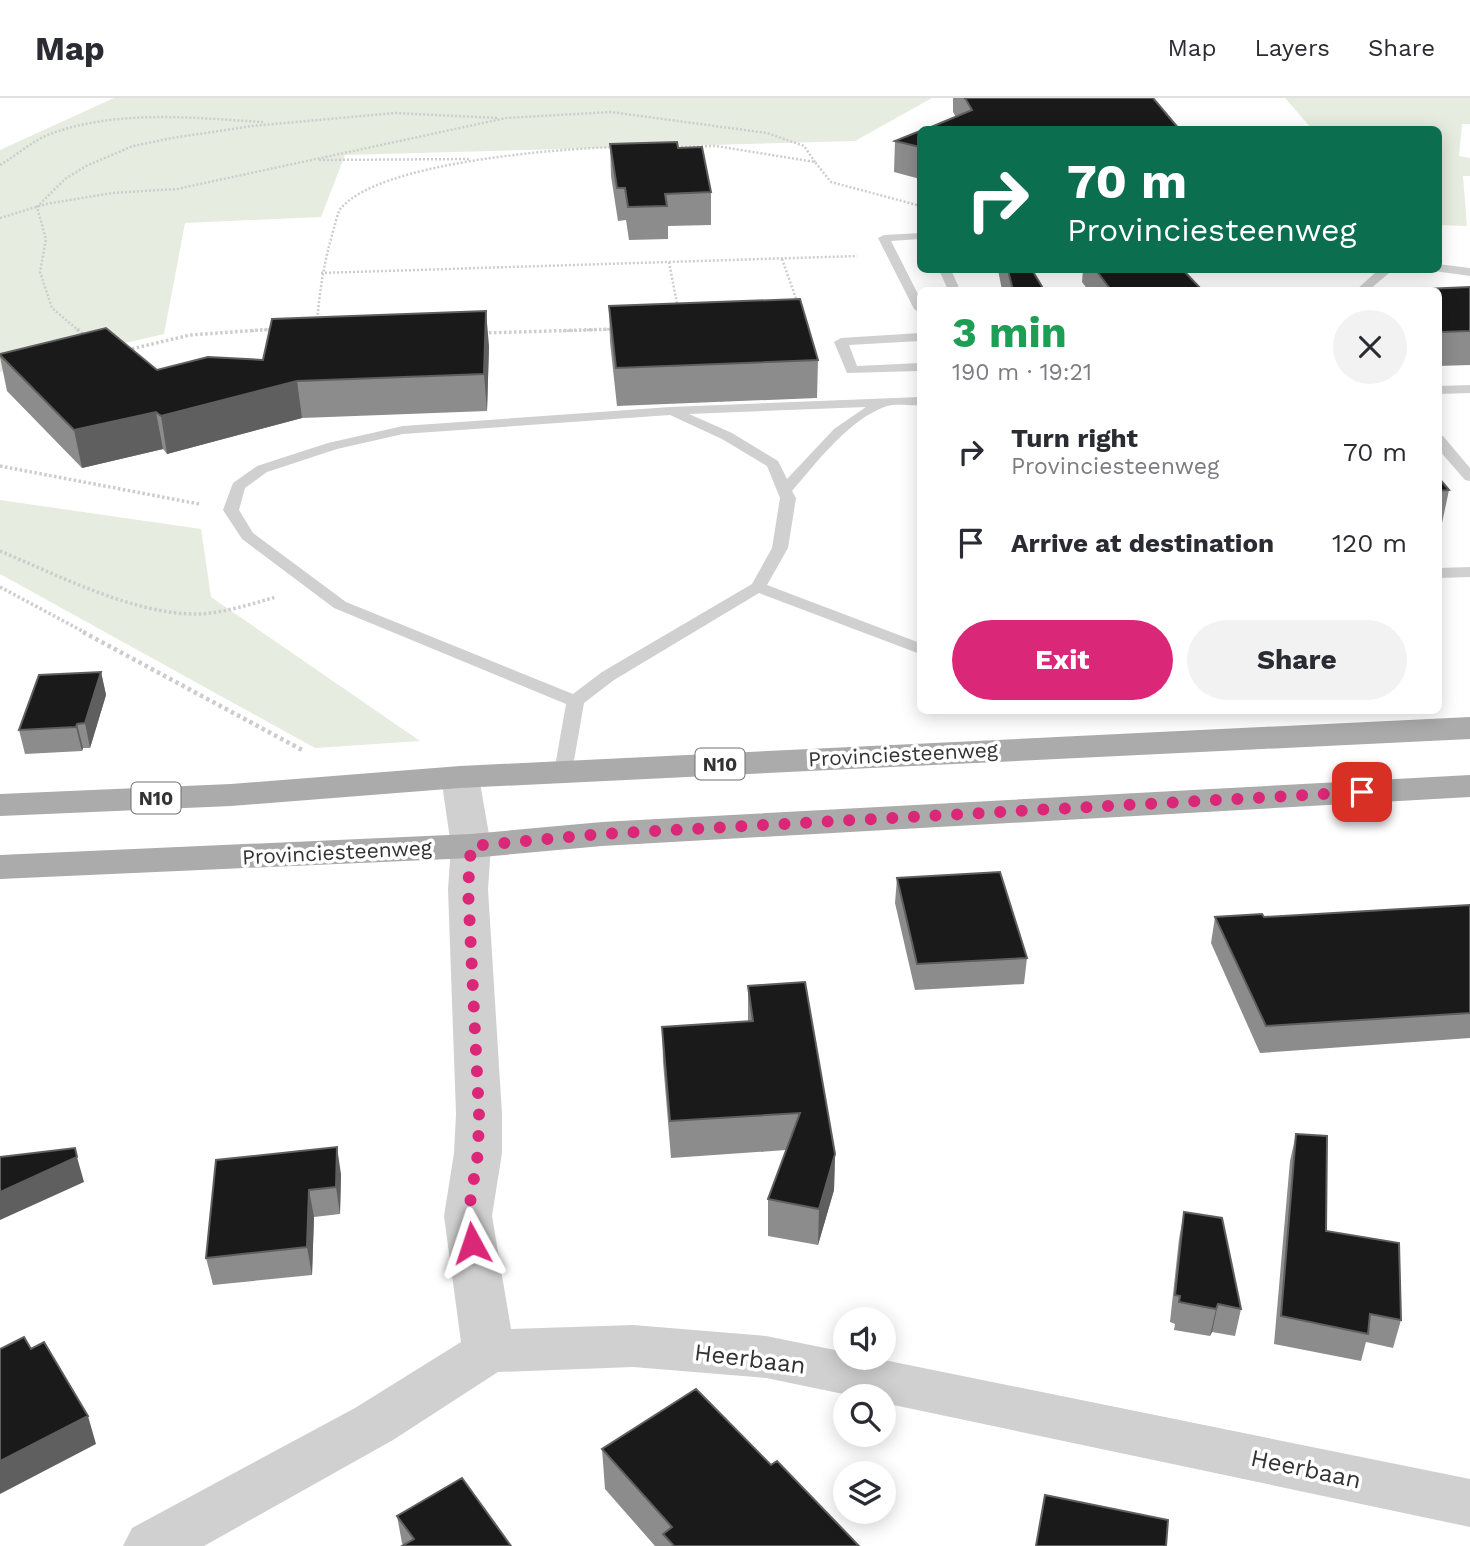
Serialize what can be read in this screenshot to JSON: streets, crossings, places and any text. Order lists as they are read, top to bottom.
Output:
{
  "streets": {
    "main road": ["Provinciesteenweg", "N10"],
    "street": ["Heerbaan"]
  },
  "page": {
    "header": "Map",
    "nav": ["Map", "Layers", "Share"],
    "turn": ["70 m", "Provinciesteenweg"],
    "heading": ["3 min", "190 m · 19:21"],
    "list": [
      {
        "name": "Turn right",
        "note": "Provinciesteenweg",
        "value": "70 m"
      },
      {
        "name": "Arrive at destination",
        "value": "120 m"
      }
    ],
    "buttons": ["Exit", "Share"]
  }
}
